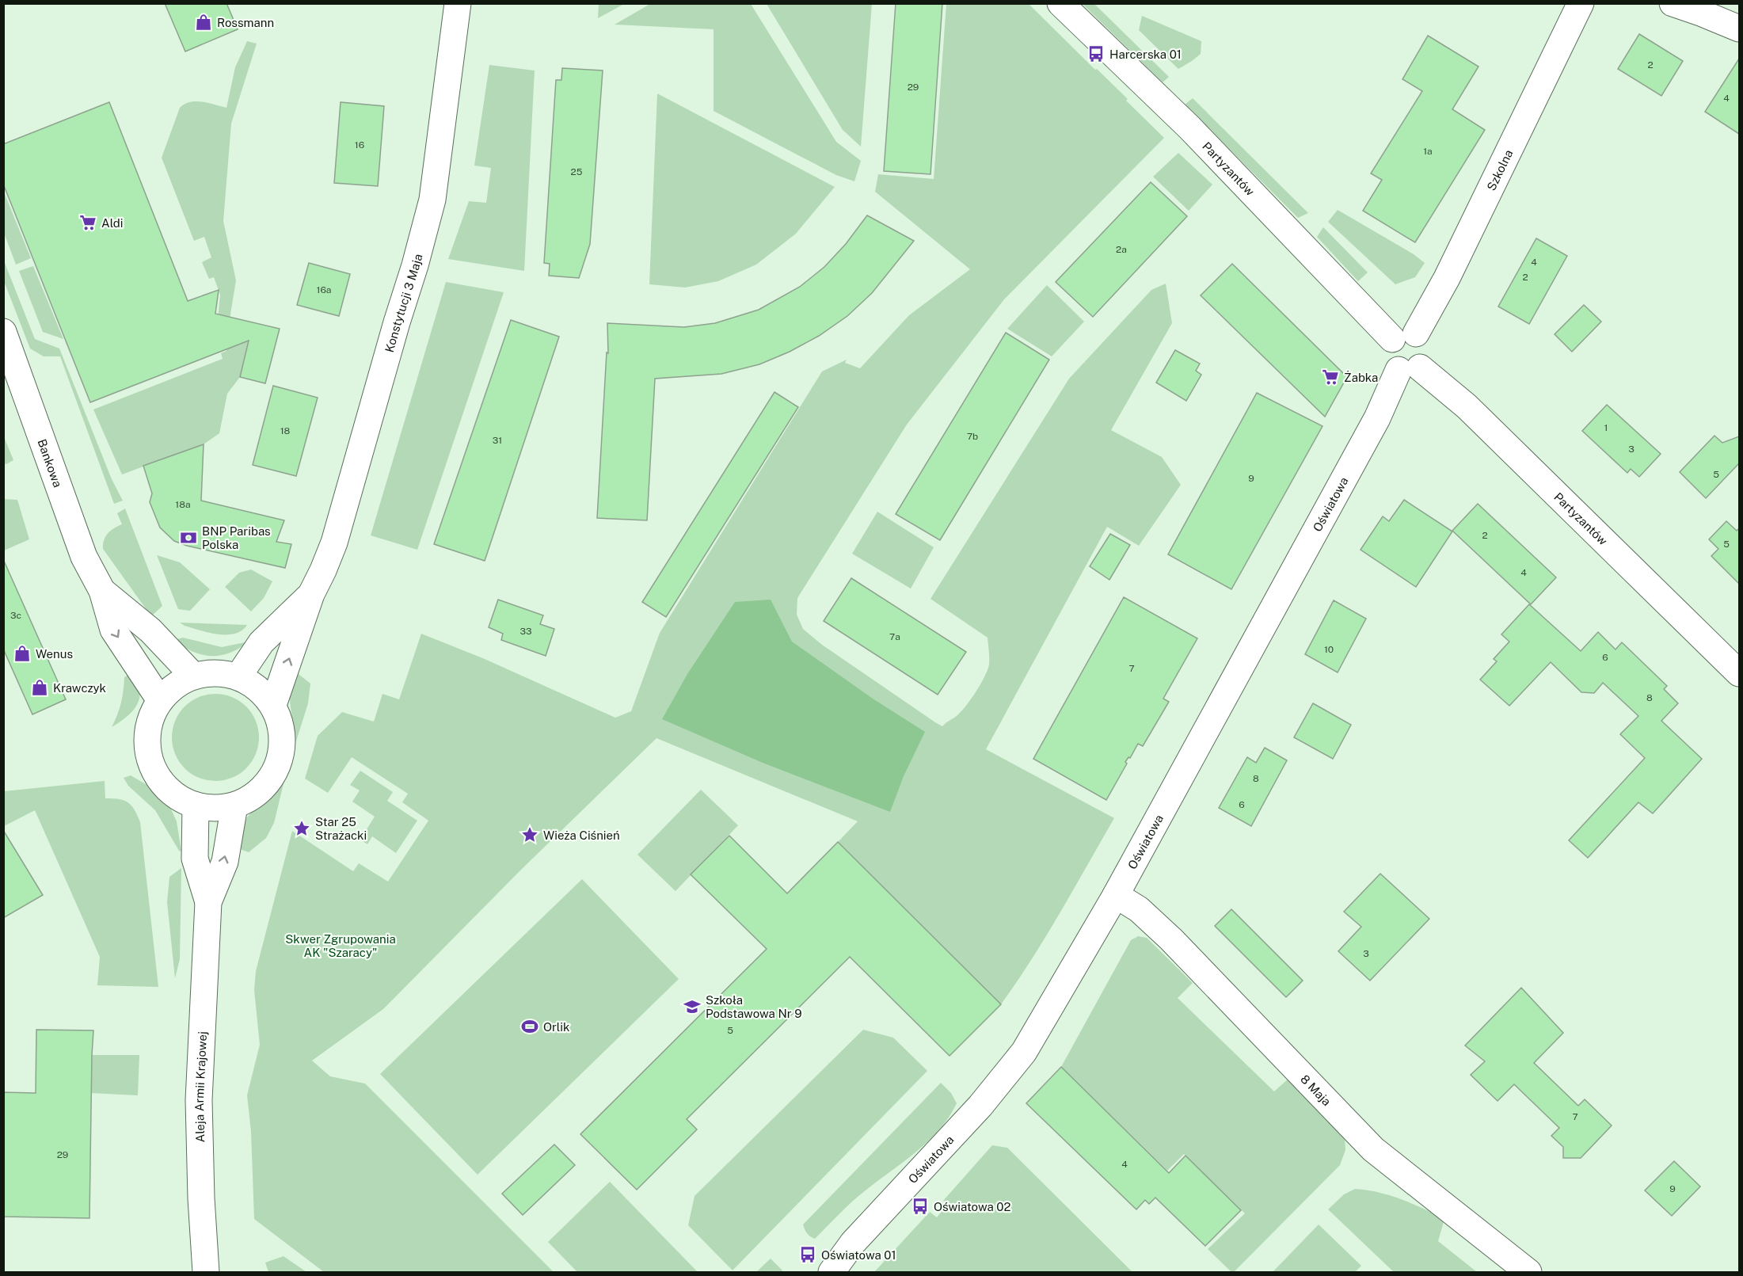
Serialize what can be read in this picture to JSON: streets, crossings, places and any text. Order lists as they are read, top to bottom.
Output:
{
  "streets": {
    "street": [
      "Partyzantów",
      "Szkolna",
      "Konstytucji 3 Maja",
      "Bankowa",
      "Oświatowa",
      "Aleja Armii Krajowej",
      "8 Maja"
    ]
  },
  "crossings": [
    ["Partyzantów", "Szkolna"],
    ["Partyzantów", "Oświatowa"],
    ["Szkolna", "Oświatowa"],
    ["Konstytucji 3 Maja", "Bankowa"],
    ["Konstytucji 3 Maja", "Aleja Armii Krajowej"],
    ["Bankowa", "Aleja Armii Krajowej"],
    ["Oświatowa", "8 Maja"]
  ],
  "parks": ["Skwer Zgrupowania AK \"Szaracy\""],
  "places": {
    "shop": ["Rossmann", "Wenus", "Krawczyk"],
    "bus stop": ["Harcerska 01", "Oświatowa 02", "Oświatowa 01"],
    "supermarket": ["Aldi", "Żabka"],
    "bank": ["BNP Paribas Polska"],
    "place": ["Star 25 Strażacki", "Wieża Ciśnień"],
    "school or university": ["Szkoła Podstawowa Nr 9"],
    "sports": ["Orlik"]
  },
  "house_numbers": [
    "2",
    "29",
    "4",
    "16",
    "1a",
    "25",
    "2a",
    "4",
    "2",
    "16a",
    "1",
    "18",
    "7b",
    "31",
    "3",
    "5",
    "9",
    "18a",
    "2",
    "5",
    "4",
    "3c",
    "33",
    "7a",
    "10",
    "6",
    "7",
    "8",
    "8",
    "6",
    "3",
    "5",
    "7",
    "29",
    "4",
    "9"
  ]
}
